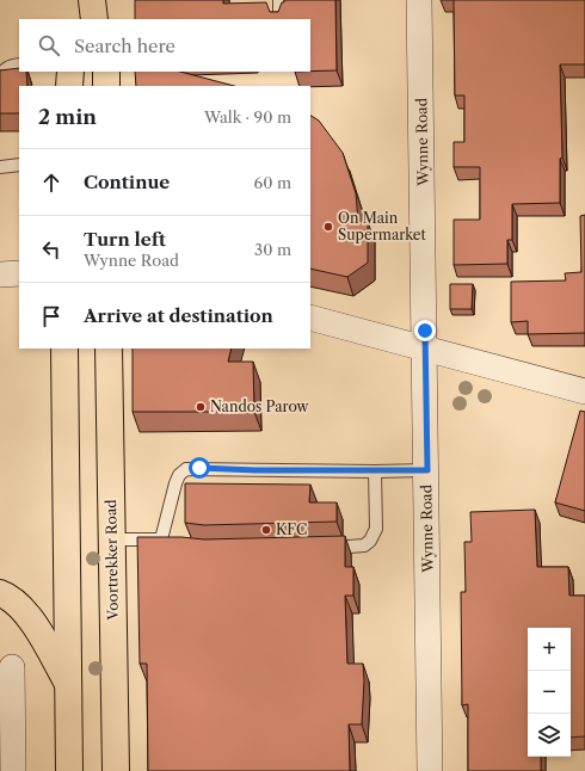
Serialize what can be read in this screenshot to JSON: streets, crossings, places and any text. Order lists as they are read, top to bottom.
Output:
{
  "streets": {
    "main road": ["Voortrekker Road"],
    "street": ["Wynne Road"]
  },
  "places": ["On Main Supermarket", "Nandos Parow", "KFC"],
  "page": {
    "search": "Search here",
    "heading": ["2 min", "Walk · 90 m"],
    "list": [
      ["Continue", "60 m"],
      ["Turn left", "Wynne Road", "30 m"],
      "Arrive at destination"
    ],
    "map_buttons": ["+", "−"]
  }
}
